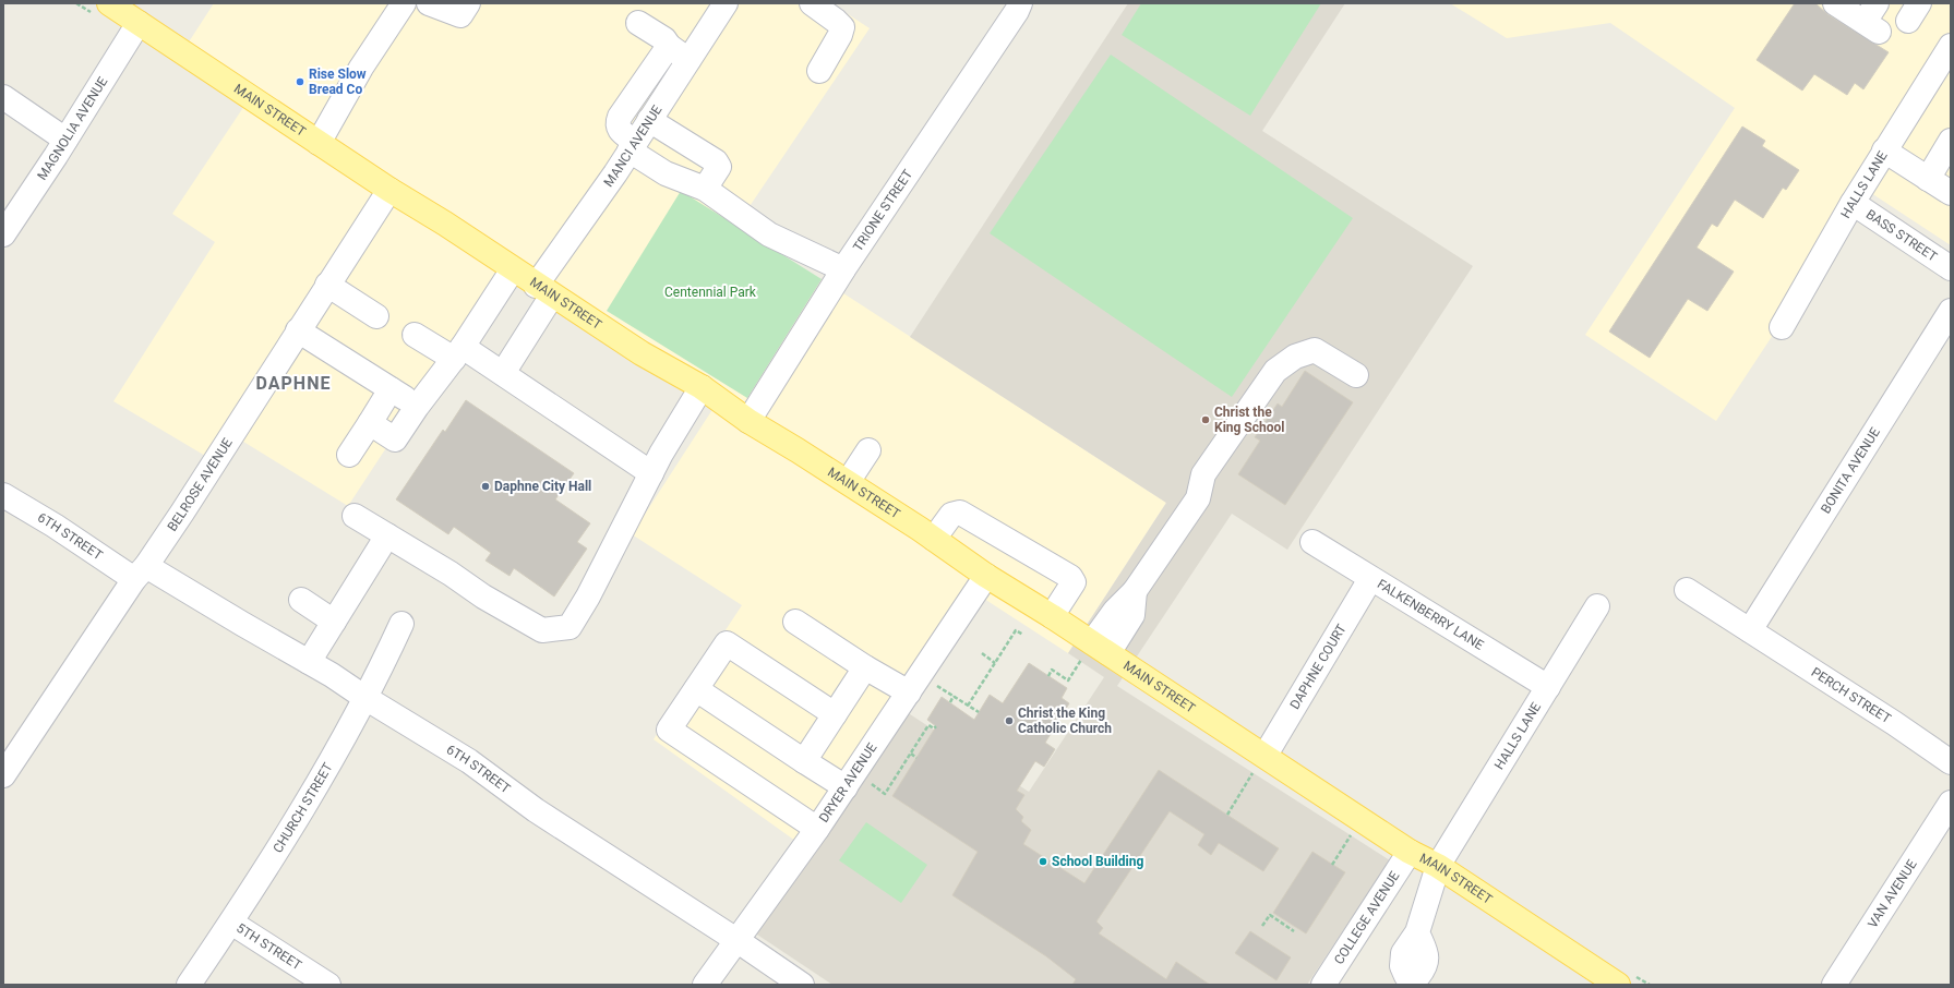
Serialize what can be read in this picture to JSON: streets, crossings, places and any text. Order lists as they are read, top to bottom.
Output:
{
  "streets": {
    "main road": ["MAIN STREET"],
    "street": [
      "MAGNOLIA AVENUE",
      "MANCI AVENUE",
      "HALLS LANE",
      "TRIONE STREET",
      "BASS STREET",
      "BONITA AVENUE",
      "BELROSE AVENUE",
      "6TH STREET",
      "FALKENBERRY LANE",
      "DAPHNE COURT",
      "PERCH STREET",
      "DRYER AVENUE",
      "CHURCH STREET",
      "VAN AVENUE",
      "COLLEGE AVENUE",
      "5TH STREET"
    ]
  },
  "crossings": [
    ["MAIN STREET", "MAGNOLIA AVENUE"],
    ["MAIN STREET", "MANCI AVENUE"],
    ["MAIN STREET", "HALLS LANE"],
    ["MAIN STREET", "TRIONE STREET"],
    ["MAIN STREET", "BELROSE AVENUE"],
    ["MAIN STREET", "DAPHNE COURT"],
    ["MAIN STREET", "DRYER AVENUE"],
    ["MAIN STREET", "COLLEGE AVENUE"],
    ["HALLS LANE", "BASS STREET"],
    ["HALLS LANE", "FALKENBERRY LANE"],
    ["BONITA AVENUE", "PERCH STREET"],
    ["BELROSE AVENUE", "6TH STREET"],
    ["6TH STREET", "DRYER AVENUE"],
    ["6TH STREET", "CHURCH STREET"],
    ["FALKENBERRY LANE", "DAPHNE COURT"],
    ["CHURCH STREET", "5TH STREET"]
  ],
  "districts": ["DAPHNE"],
  "parks": ["Centennial Park"],
  "places": [
    "Rise Slow Bread Co",
    "Christ the King School",
    "Daphne City Hall",
    "Christ the King Catholic Church",
    "School Building"
  ]
}
